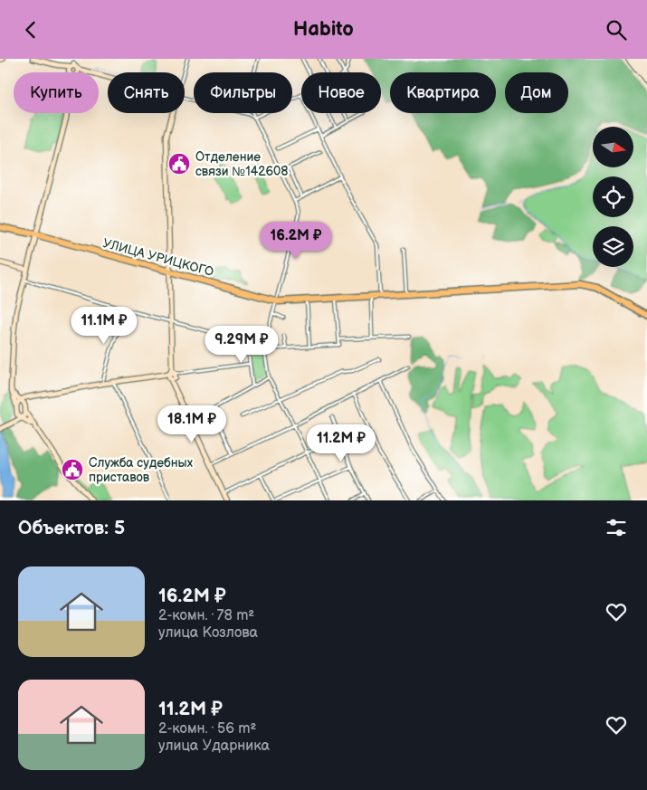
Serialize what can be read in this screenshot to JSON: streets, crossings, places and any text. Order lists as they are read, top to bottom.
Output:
{
  "streets": {
    "highway": ["УЛИЦА УРИЦКОГО"]
  },
  "places": {
    "public building": ["Отделение связи №142608", "Служба судебных приставов"]
  },
  "north": "right",
  "page": {
    "header": "Habito",
    "chip": [
      "Купить",
      "Снять",
      "Фильтры",
      "Новое",
      "Квартира",
      "Дом"
    ],
    "price": [
      "16.2M ₽",
      "11.1M ₽",
      "9.29M ₽",
      "18.1M ₽",
      "11.2M ₽"
    ],
    "heading": "Объектов: 5",
    "list": [
      {
        "name": "16.2M ₽",
        "note": "2-комн. · 78 m² · улица Козлова"
      },
      {
        "name": "11.2M ₽",
        "note": "2-комн. · 56 m² · улица Ударника"
      }
    ]
  }
}
